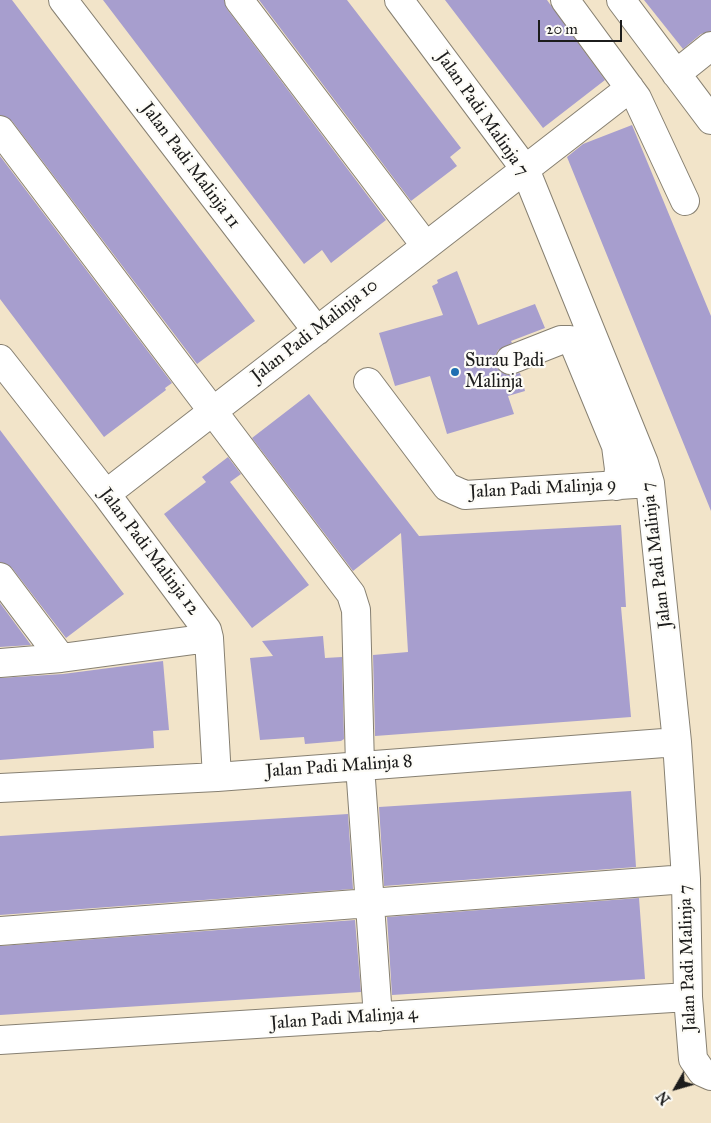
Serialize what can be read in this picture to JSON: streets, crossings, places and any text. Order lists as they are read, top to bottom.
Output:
{
  "streets": {
    "street": [
      "Jalan Padi Malinja 7",
      "Jalan Padi Malinja 11",
      "Jalan Padi Malinja 10",
      "Jalan Padi Malinja 9",
      "Jalan Padi Malinja 12",
      "Jalan Padi Malinja 8",
      "Jalan Padi Malinja 4"
    ]
  },
  "crossings": [
    ["Jalan Padi Malinja 7", "Jalan Padi Malinja 10"],
    ["Jalan Padi Malinja 7", "Jalan Padi Malinja 9"],
    ["Jalan Padi Malinja 7", "Jalan Padi Malinja 8"],
    ["Jalan Padi Malinja 7", "Jalan Padi Malinja 4"],
    ["Jalan Padi Malinja 11", "Jalan Padi Malinja 10"],
    ["Jalan Padi Malinja 10", "Jalan Padi Malinja 12"],
    ["Jalan Padi Malinja 12", "Jalan Padi Malinja 8"]
  ],
  "places": ["Surau Padi Malinja"],
  "scale_bar": "20 m",
  "north": "bottom left"
}
